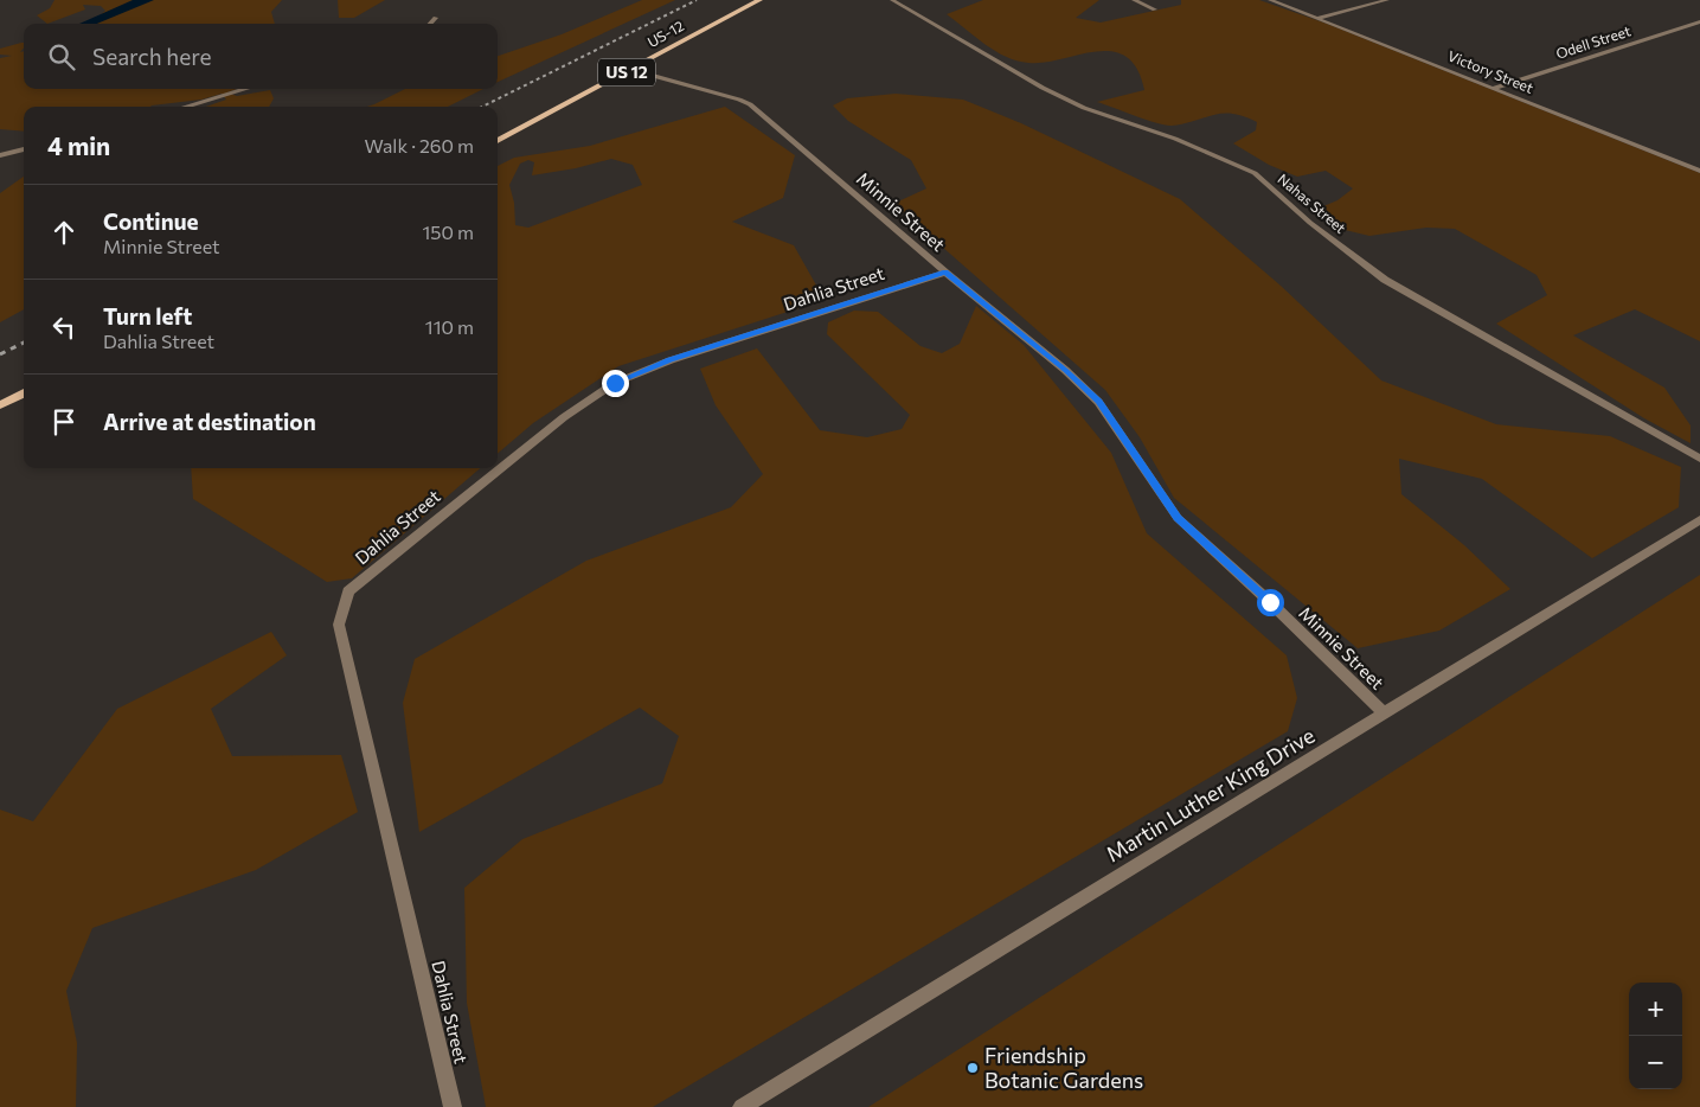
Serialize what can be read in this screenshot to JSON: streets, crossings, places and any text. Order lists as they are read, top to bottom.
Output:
{
  "streets": {
    "main road": ["US-12", "US 12"],
    "street": [
      "Odell Street",
      "Victory Street",
      "Nahas Street",
      "Minnie Street",
      "Dahlia Street",
      "Martin Luther King Drive"
    ]
  },
  "crossings": [
    ["US-12", "Minnie Street"],
    ["Odell Street", "Victory Street"],
    ["Minnie Street", "Dahlia Street"],
    ["Minnie Street", "Martin Luther King Drive"]
  ],
  "places": ["Friendship Botanic Gardens"],
  "page": {
    "search": "Search here",
    "heading": ["4 min", "Walk · 260 m"],
    "list": [
      ["Continue", "Minnie Street", "150 m"],
      ["Turn left", "Dahlia Street", "110 m"],
      "Arrive at destination"
    ],
    "map_buttons": ["+", "−"]
  }
}
